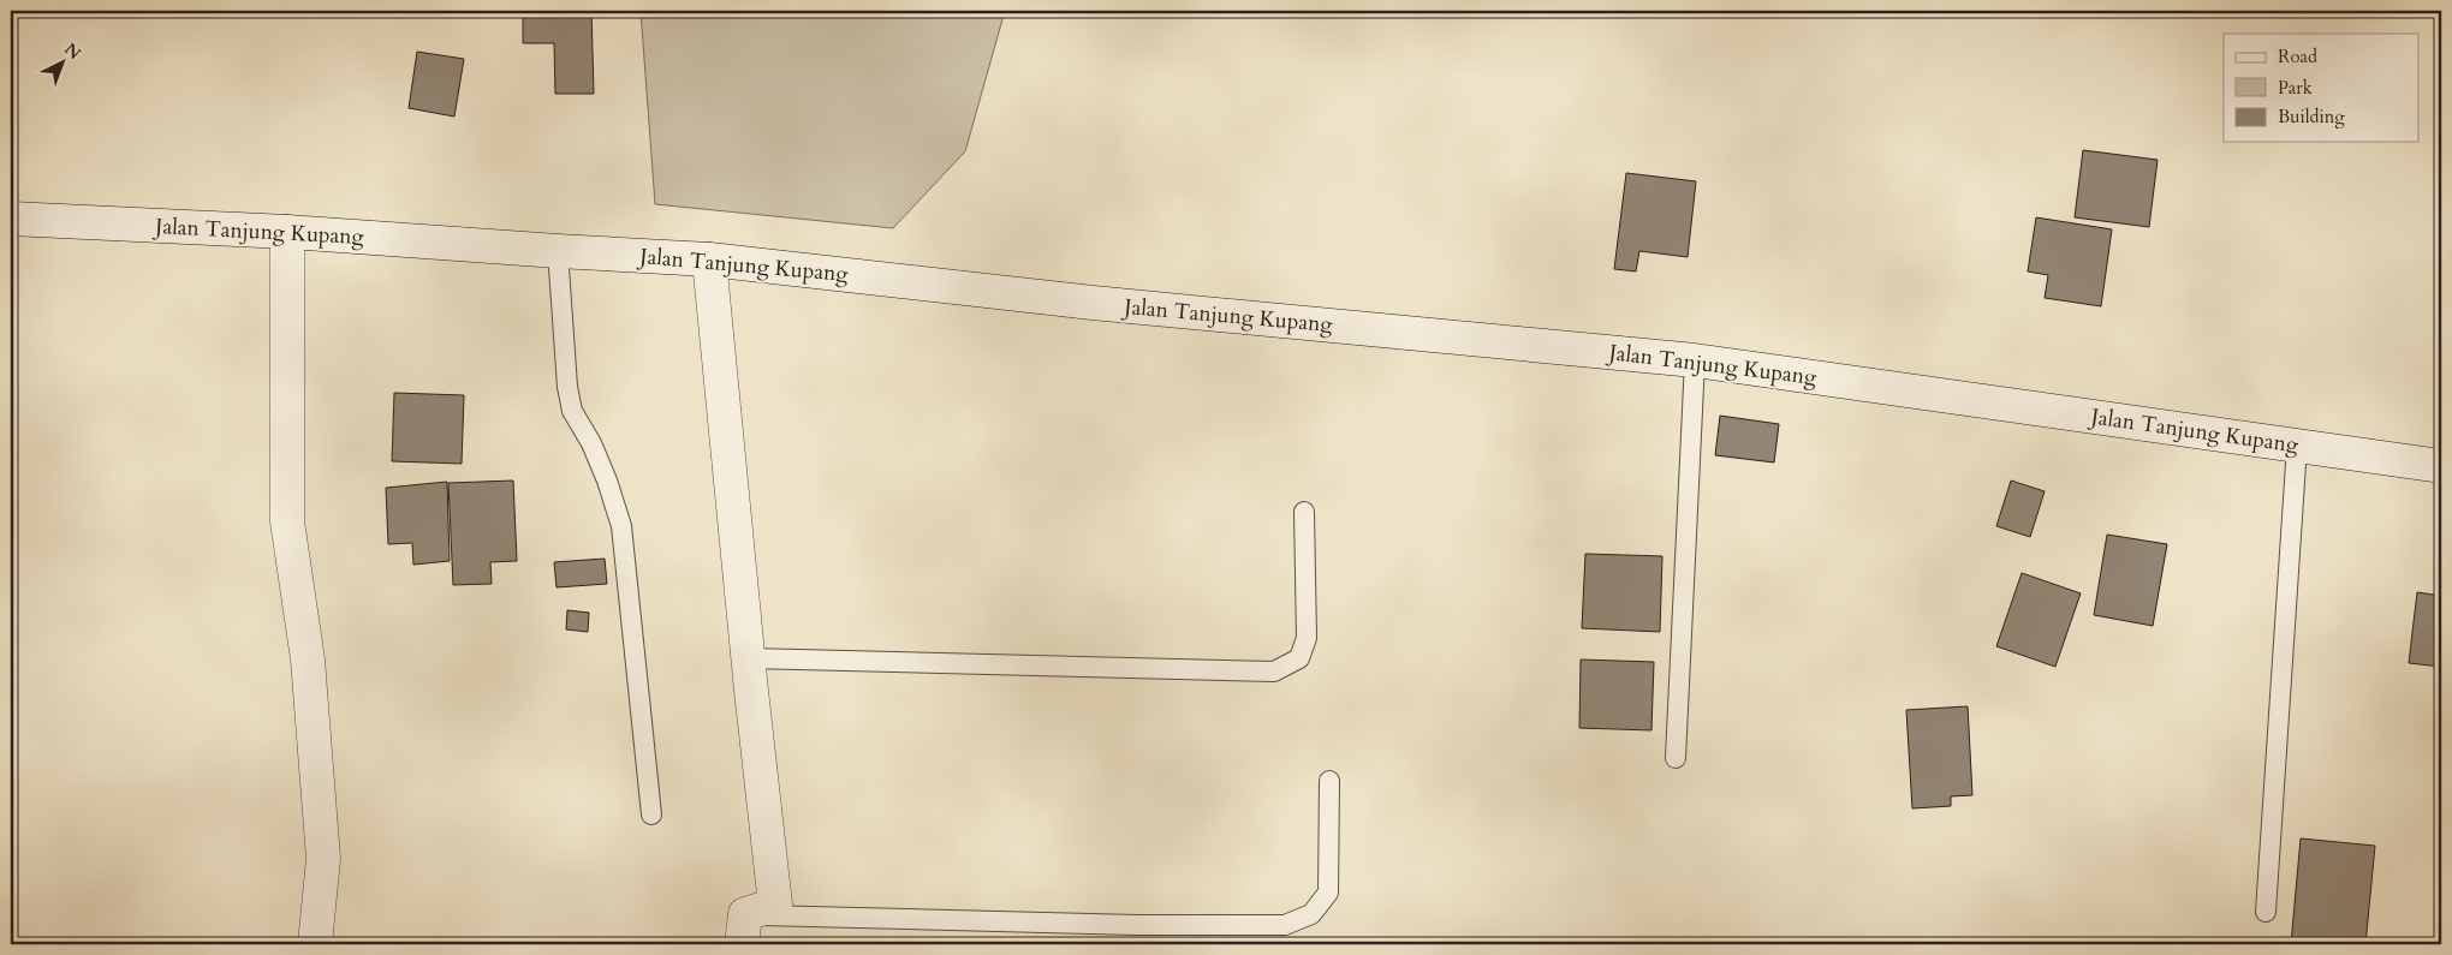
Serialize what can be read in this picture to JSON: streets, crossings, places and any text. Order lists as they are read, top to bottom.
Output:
{
  "streets": {
    "main road": ["Jalan Tanjung Kupang"]
  },
  "legend": ["Road", "Park", "Building"],
  "north": "top right"
}
